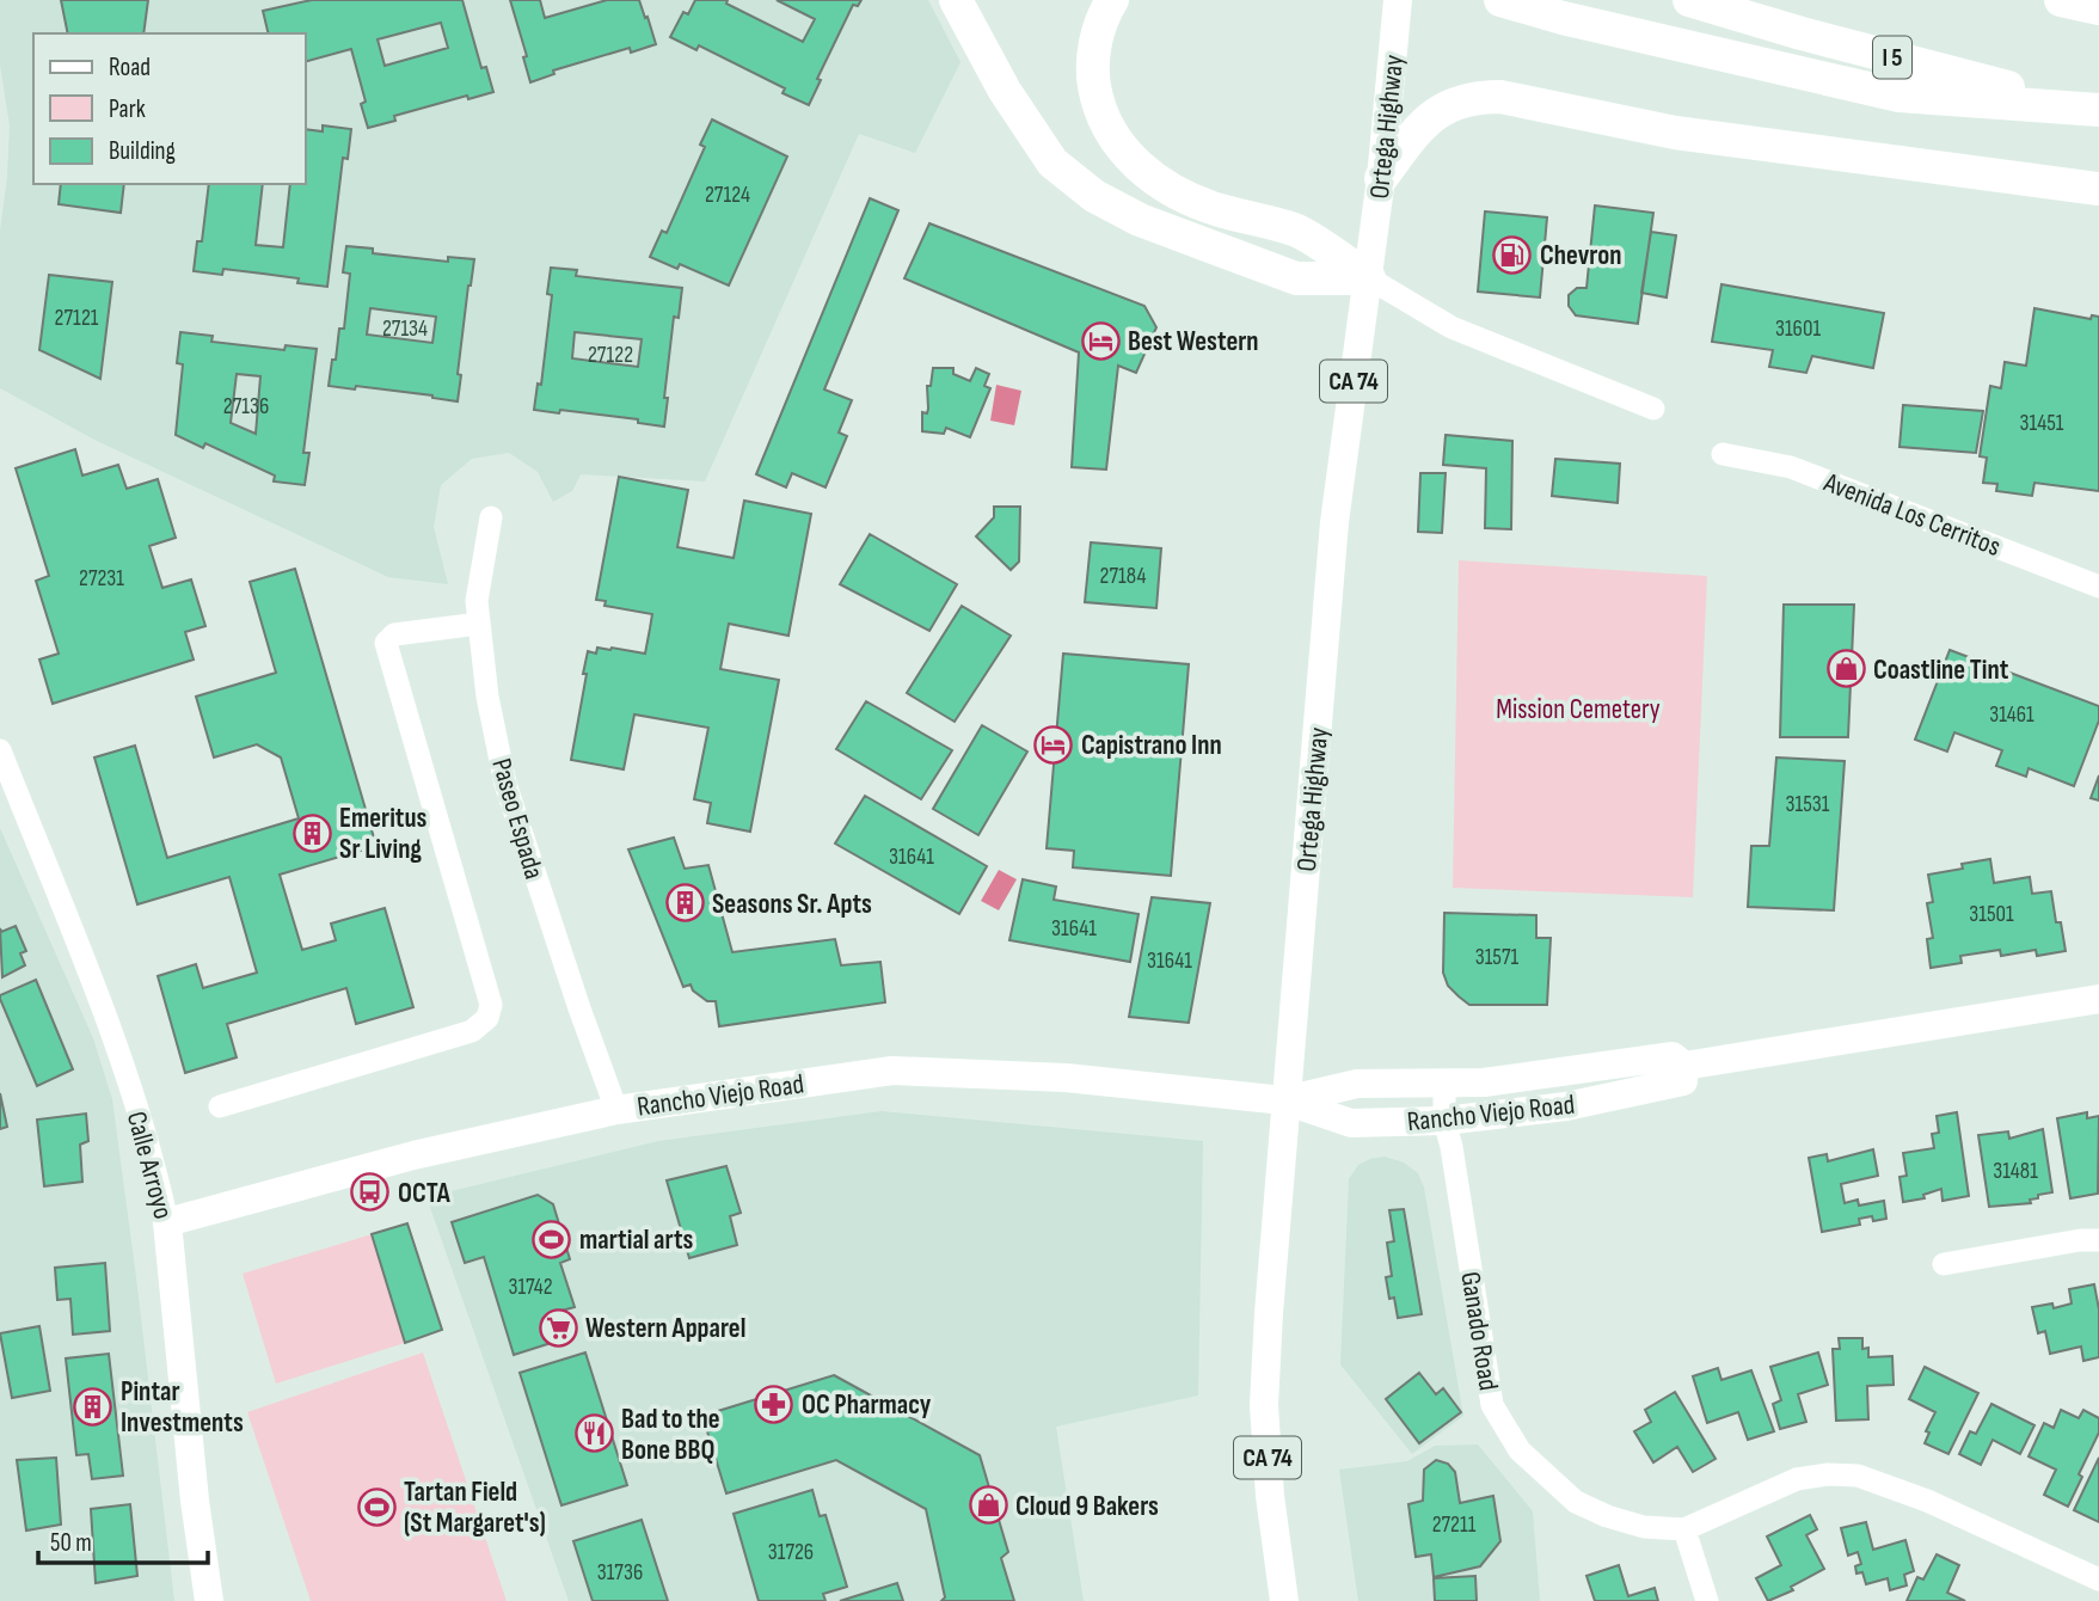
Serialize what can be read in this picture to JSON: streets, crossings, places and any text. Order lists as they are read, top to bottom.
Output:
{
  "streets": {
    "highway": ["I 5"],
    "main road": [
      "Ortega Highway",
      "CA 74",
      "Rancho Viejo Road",
      "Calle Arroyo"
    ],
    "street": ["Avenida Los Cerritos", "Paseo Espada", "Ganado Road"]
  },
  "crossings": [
    ["Ortega Highway", "Rancho Viejo Road"],
    ["Paseo Espada", "Rancho Viejo Road"],
    ["Rancho Viejo Road", "Calle Arroyo"],
    ["Rancho Viejo Road", "Ganado Road"]
  ],
  "parks": ["Mission Cemetery"],
  "places": {
    "fuel station": ["Chevron"],
    "hotel": ["Best Western", "Capistrano Inn"],
    "shop": ["Coastline Tint", "Cloud 9 Bakers"],
    "building": ["Emeritus Sr Living", "Seasons Sr. Apts", "Pintar Investments"],
    "bus stop": ["OCTA"],
    "sports": ["martial arts", "Tartan Field (St Margaret's)"],
    "supermarket": ["Western Apparel"],
    "pharmacy": ["OC Pharmacy"],
    "restaurant": ["Bad to the Bone BBQ"]
  },
  "house_numbers": [
    "27124",
    "27121",
    "27134",
    "31601",
    "27122",
    "27136",
    "31451",
    "27184",
    "27231",
    "31461",
    "31531",
    "31641",
    "31501",
    "31641",
    "31571",
    "31641",
    "31481",
    "31742",
    "27211",
    "31726",
    "31736"
  ],
  "legend": ["Road", "Park", "Building"],
  "scale_bar": "50 m"
}
